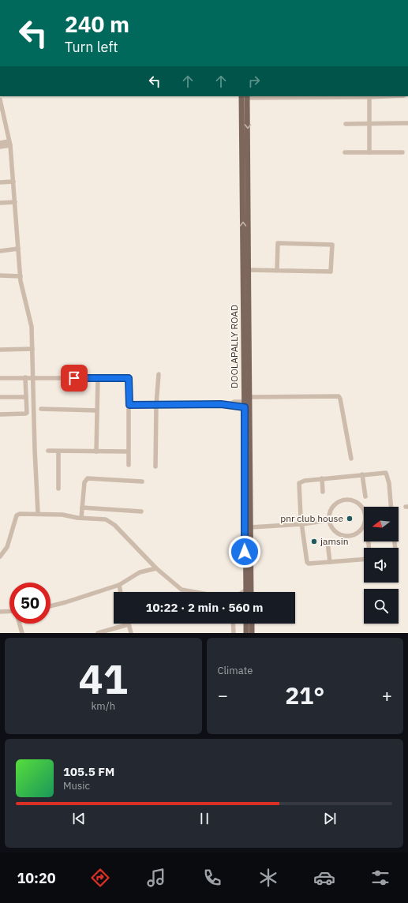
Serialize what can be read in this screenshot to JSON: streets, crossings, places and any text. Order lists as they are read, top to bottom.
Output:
{
  "streets": {
    "main road": ["DOOLAPALLY ROAD"]
  },
  "places": ["pnr club house", "jamsin"],
  "north": "left",
  "page": {
    "turn": ["240 m", "Turn left"],
    "limit": "50",
    "trip": "10:22 · 2 min · 560 m",
    "tile": [
      ["41", "km/h"],
      "Climate"
    ],
    "heat": ["−", "21°", "+"],
    "song": ["105.5 FM", "Music"],
    "tabs": "10:20"
  }
}
